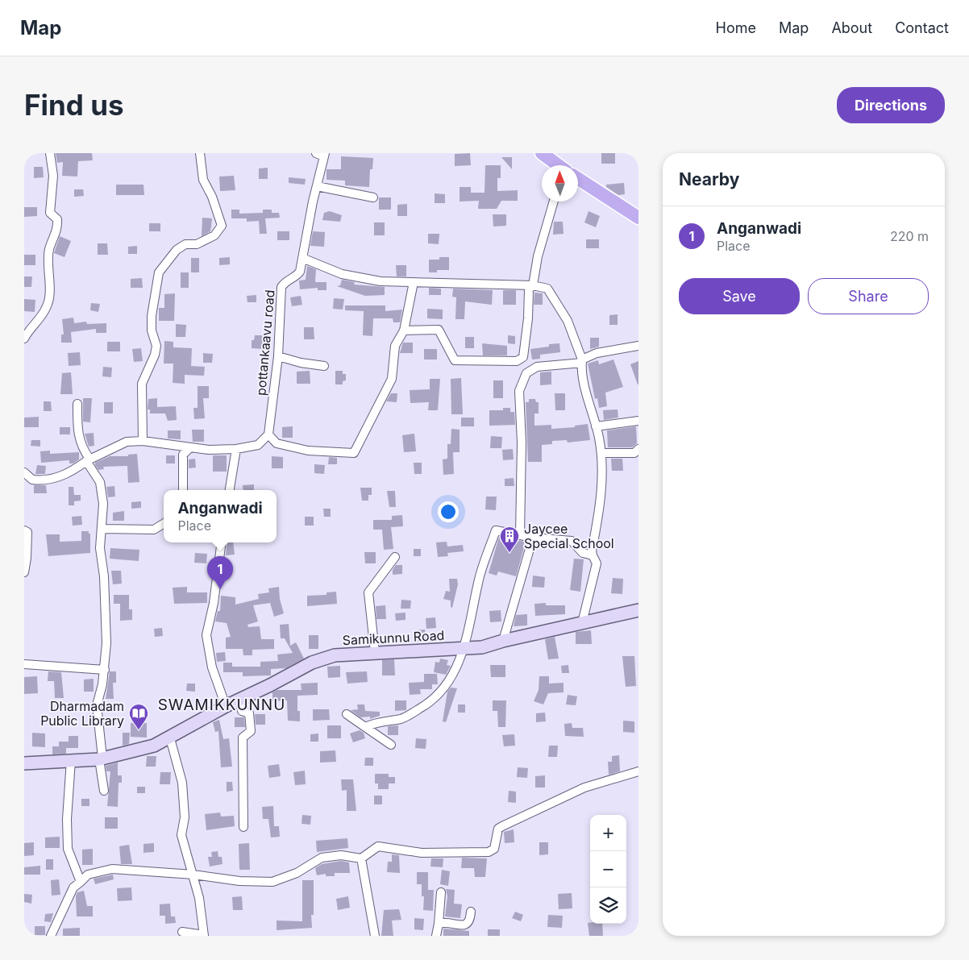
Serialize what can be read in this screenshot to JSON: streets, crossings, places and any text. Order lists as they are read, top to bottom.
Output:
{
  "streets": {
    "main road": ["Samikunnu Road"],
    "street": ["pottankaavu road"]
  },
  "districts": ["SWAMIKKUNNU"],
  "places": {
    "building": ["Jaycee Special School"],
    "library": ["Dharmadam Public Library"]
  },
  "north": "top",
  "page": {
    "header": "Map",
    "nav": [
      "Home",
      "Map",
      "About",
      "Contact"
    ],
    "buttons": [
      "Directions",
      ["Save", "Share"]
    ],
    "title": "Find us",
    "heading": "Nearby",
    "list": [
      {
        "mark": "1",
        "name": "Anganwadi",
        "note": "Place",
        "value": "220 m"
      }
    ],
    "popup": ["Anganwadi", "Place"],
    "pins": "1",
    "map_buttons": ["+", "−"]
  }
}
